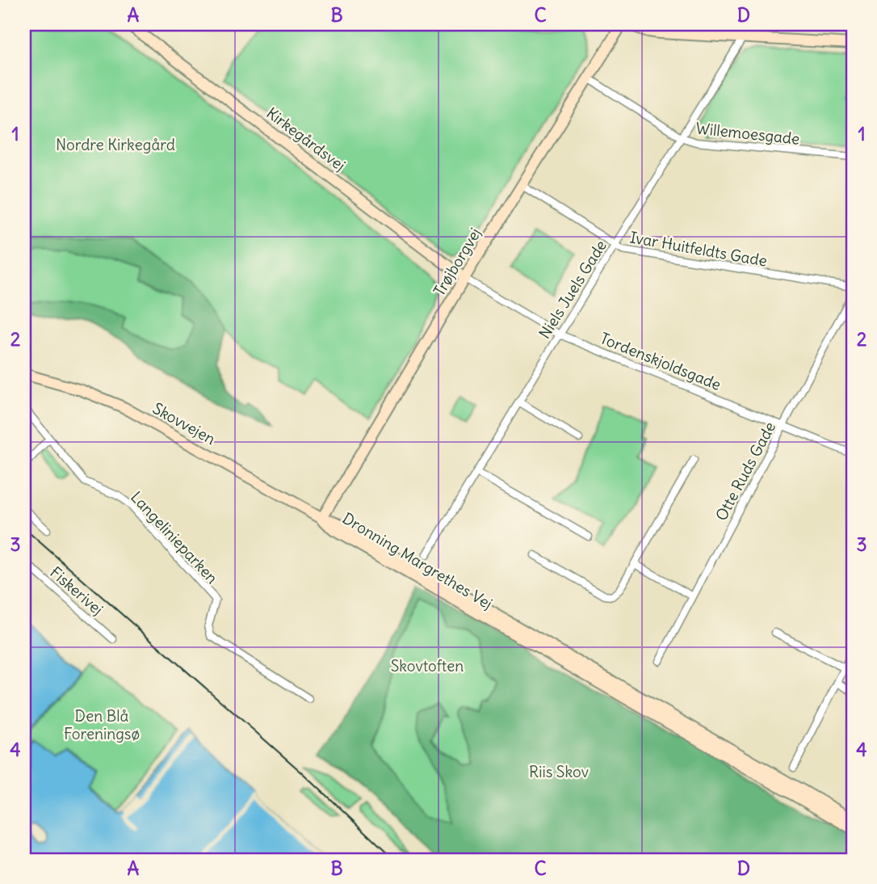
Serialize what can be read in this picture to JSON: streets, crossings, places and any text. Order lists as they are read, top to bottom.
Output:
{
  "streets": {
    "street": [
      "Willemoesgade",
      "Kirkegårdsvej",
      "Ivar Huitfeldts Gade",
      "Trøjborgvej",
      "Niels Juels Gade",
      "Tordenskjoldsgade",
      "Skovvejen",
      "Otte Ruds Gade",
      "Langelinieparken",
      "Dronning Margrethes Vej",
      "Fiskerivej"
    ]
  },
  "crossings": [
    ["Willemoesgade", "Trøjborgvej"],
    ["Willemoesgade", "Niels Juels Gade"],
    ["Kirkegårdsvej", "Trøjborgvej"],
    ["Kirkegårdsvej", "Tordenskjoldsgade"],
    ["Ivar Huitfeldts Gade", "Trøjborgvej"],
    ["Ivar Huitfeldts Gade", "Niels Juels Gade"],
    ["Trøjborgvej", "Tordenskjoldsgade"],
    ["Trøjborgvej", "Skovvejen"],
    ["Trøjborgvej", "Dronning Margrethes Vej"],
    ["Niels Juels Gade", "Tordenskjoldsgade"],
    ["Tordenskjoldsgade", "Otte Ruds Gade"],
    ["Skovvejen", "Dronning Margrethes Vej"]
  ],
  "parks": [
    "Nordre Kirkegård",
    "Skovtoften",
    "Den Blå Foreningsø",
    "Riis Skov"
  ],
  "grid": {
    "columns": [
      "A",
      "B",
      "C",
      "D"
    ],
    "rows": [
      "1",
      "2",
      "3",
      "4"
    ]
  }
}
